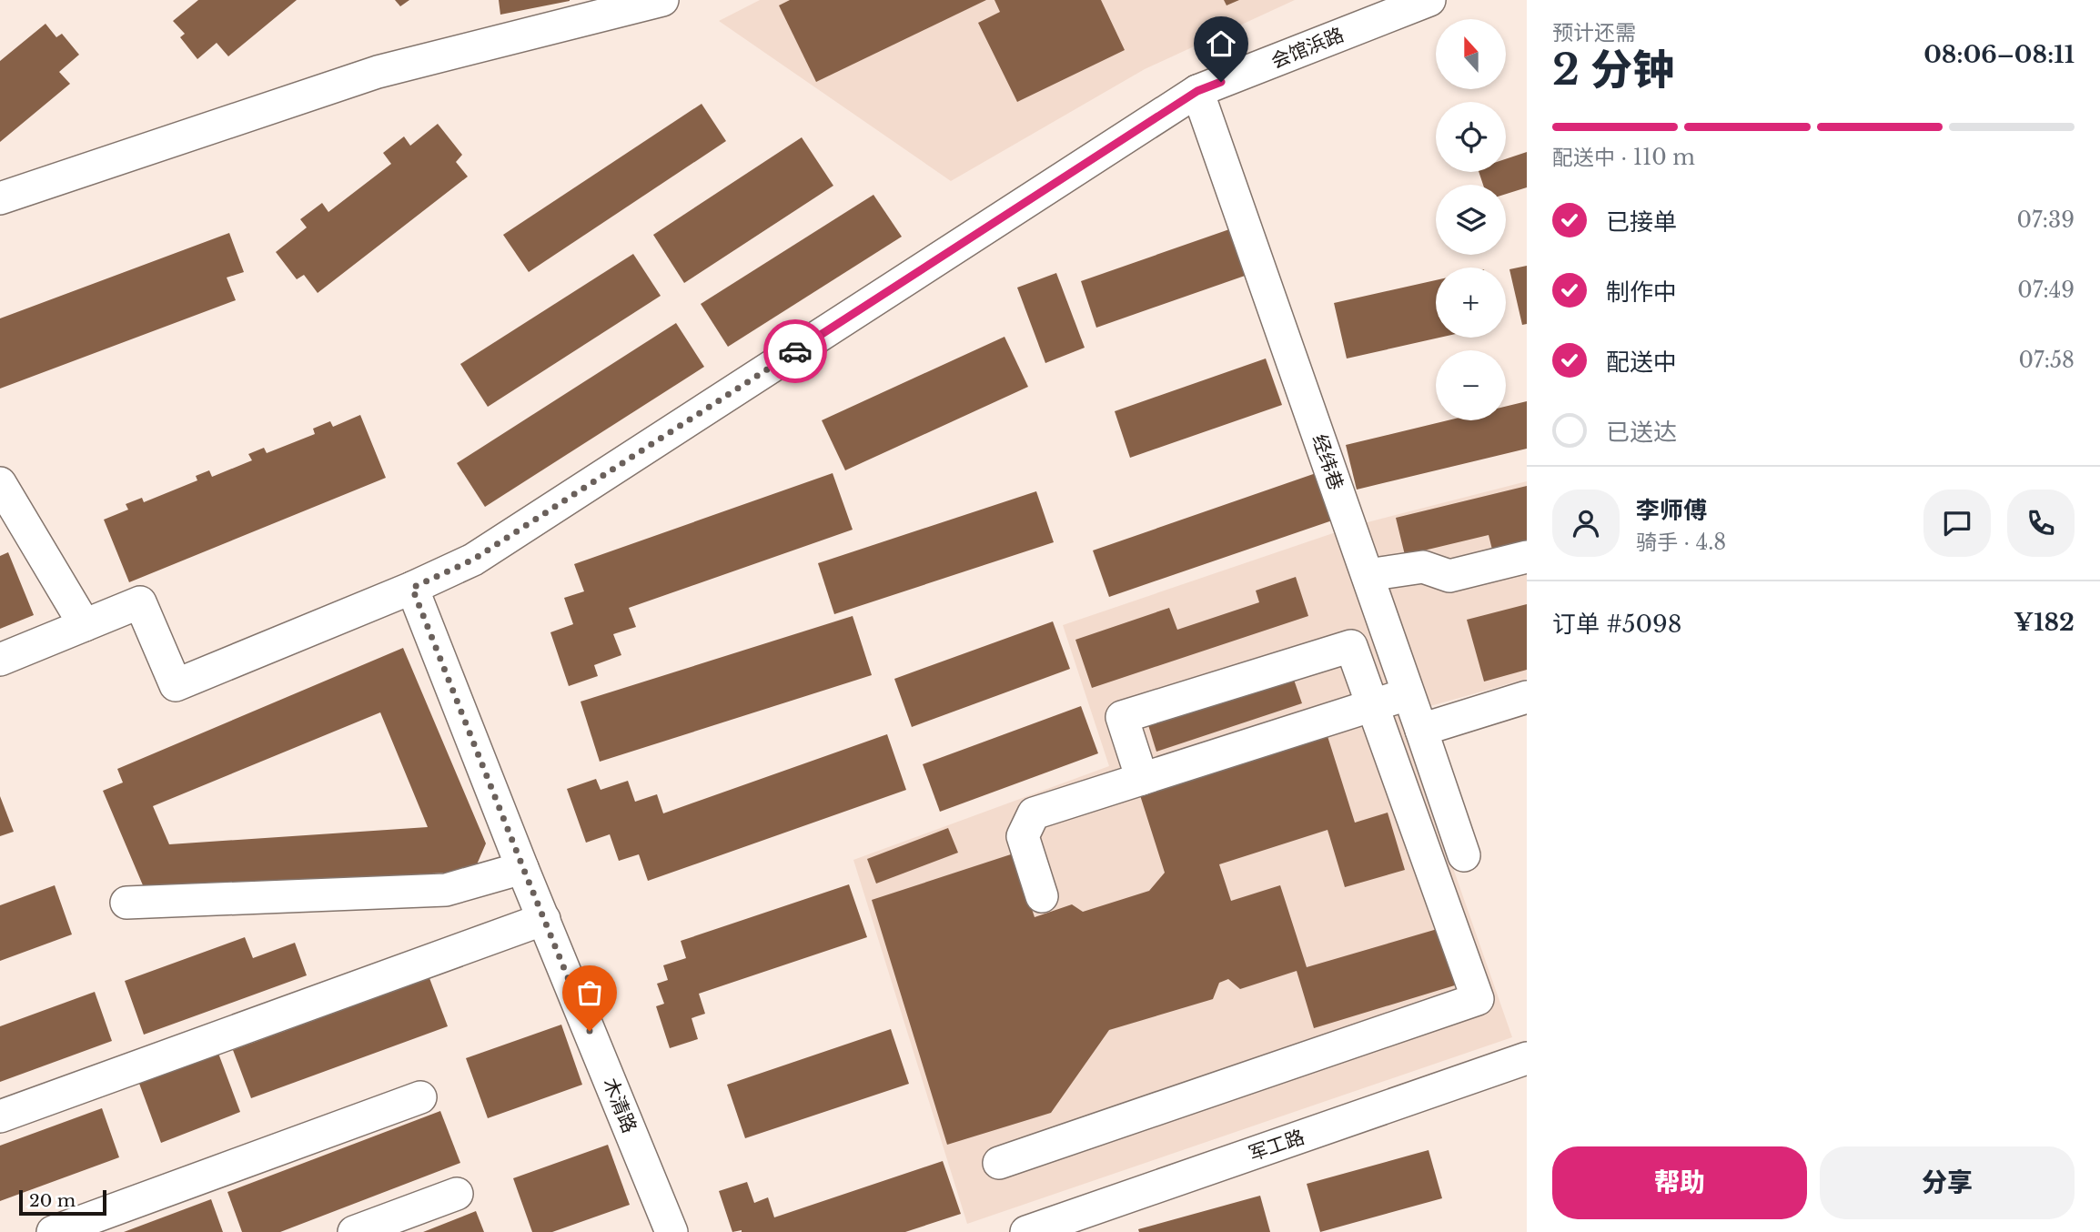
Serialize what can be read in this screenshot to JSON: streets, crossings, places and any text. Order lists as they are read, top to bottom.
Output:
{
  "streets": {
    "street": [
      "会馆浜路",
      "经纬巷",
      "木清路",
      "军工路"
    ]
  },
  "crossings": [
    ["会馆浜路", "经纬巷"],
    ["会馆浜路", "木清路"]
  ],
  "scale_bar": "20 m",
  "north": "top",
  "page": {
    "heading": ["2 分钟", "预计还需", "08:06–08:11"],
    "panel": [
      "李师傅",
      "骑手 · 4.8",
      "订单 #5098",
      "¥182"
    ],
    "map_buttons": ["+", "−"],
    "bar": "配送中 · 110 m",
    "list": [
      ["已接单", "07:39"],
      ["制作中", "07:49"],
      ["配送中", "07:58"],
      "已送达"
    ],
    "buttons": ["帮助", "分享"],
    "scale": "20 m"
  }
}
